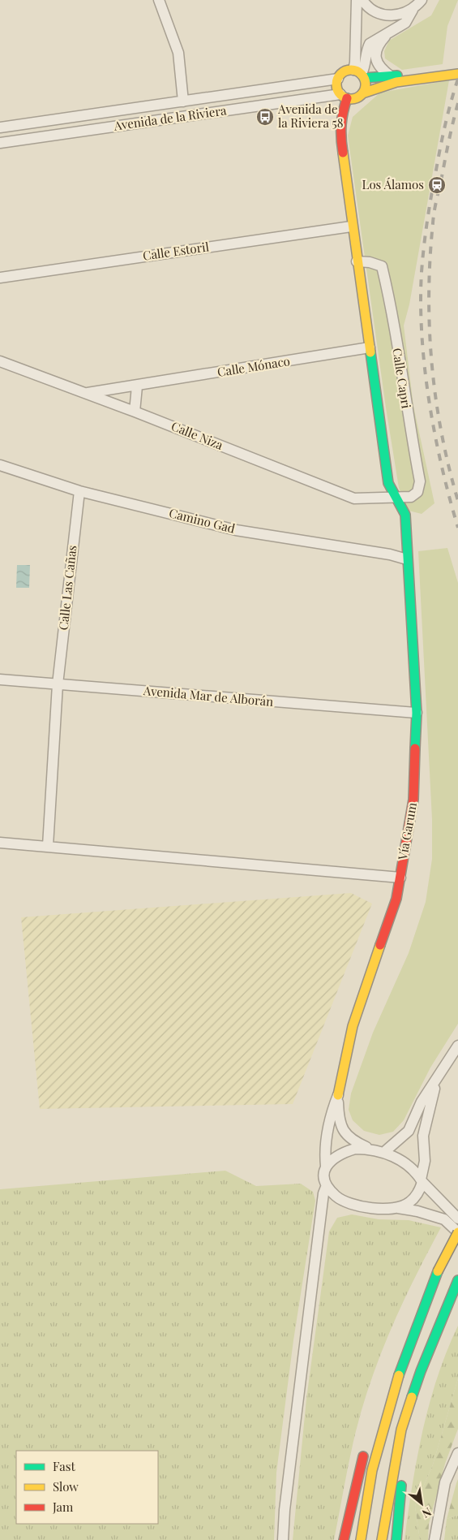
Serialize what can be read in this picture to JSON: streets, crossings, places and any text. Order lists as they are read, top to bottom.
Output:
{
  "streets": {
    "main road": ["Vía Garum"],
    "street": [
      "Avenida de la Riviera",
      "Calle Estoril",
      "Calle Mónaco",
      "Calle Capri",
      "Calle Niza",
      "Camino Gad",
      "Calle Las Cañas",
      "Avenida Mar de Alborán"
    ]
  },
  "crossings": [
    ["Calle Mónaco", "Calle Niza"],
    ["Calle Capri", "Calle Niza"],
    ["Camino Gad", "Calle Las Cañas"],
    ["Camino Gad", "Vía Garum"],
    ["Calle Las Cañas", "Avenida Mar de Alborán"],
    ["Avenida Mar de Alborán", "Vía Garum"]
  ],
  "places": {
    "bus stop": ["Avenida de la Riviera 58"],
    "station": ["Los Álamos"]
  },
  "legend": ["Fast", "Slow", "Jam"],
  "north": "bottom right"
}
